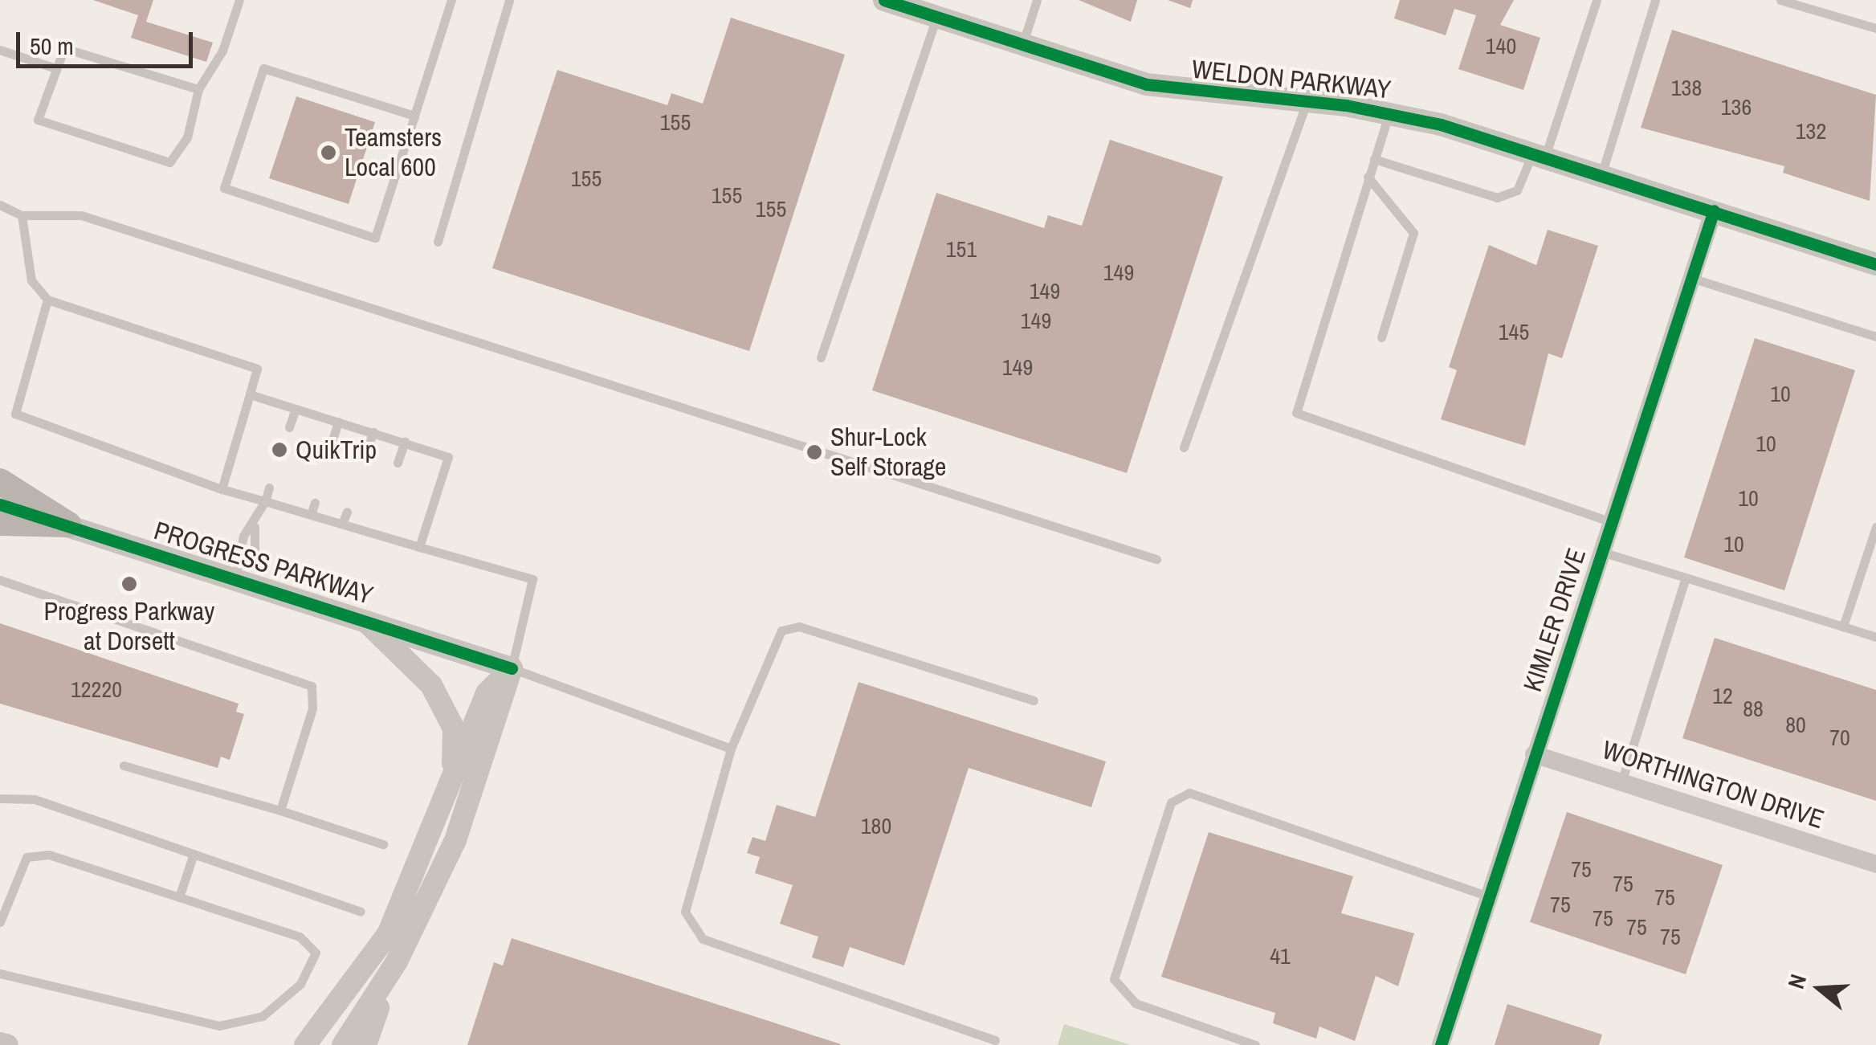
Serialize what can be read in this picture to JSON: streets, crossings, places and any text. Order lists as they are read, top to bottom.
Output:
{
  "streets": {
    "street": [
      "WELDON PARKWAY",
      "PROGRESS PARKWAY",
      "KIMLER DRIVE",
      "WORTHINGTON DRIVE"
    ]
  },
  "crossings": [
    ["WELDON PARKWAY", "KIMLER DRIVE"],
    ["KIMLER DRIVE", "WORTHINGTON DRIVE"]
  ],
  "places": [
    "Teamsters Local 600",
    "QuikTrip",
    "Shur-Lock Self Storage",
    "Progress Parkway at Dorsett"
  ],
  "house_numbers": [
    "140",
    "138",
    "136",
    "155",
    "132",
    "155",
    "155",
    "155",
    "151",
    "149",
    "149",
    "149",
    "145",
    "149",
    "10",
    "10",
    "10",
    "10",
    "12220",
    "12",
    "88",
    "80",
    "70",
    "180",
    "75",
    "75",
    "75",
    "75",
    "75",
    "75",
    "75",
    "41"
  ],
  "scale_bar": "50 m",
  "north": "left"
}
